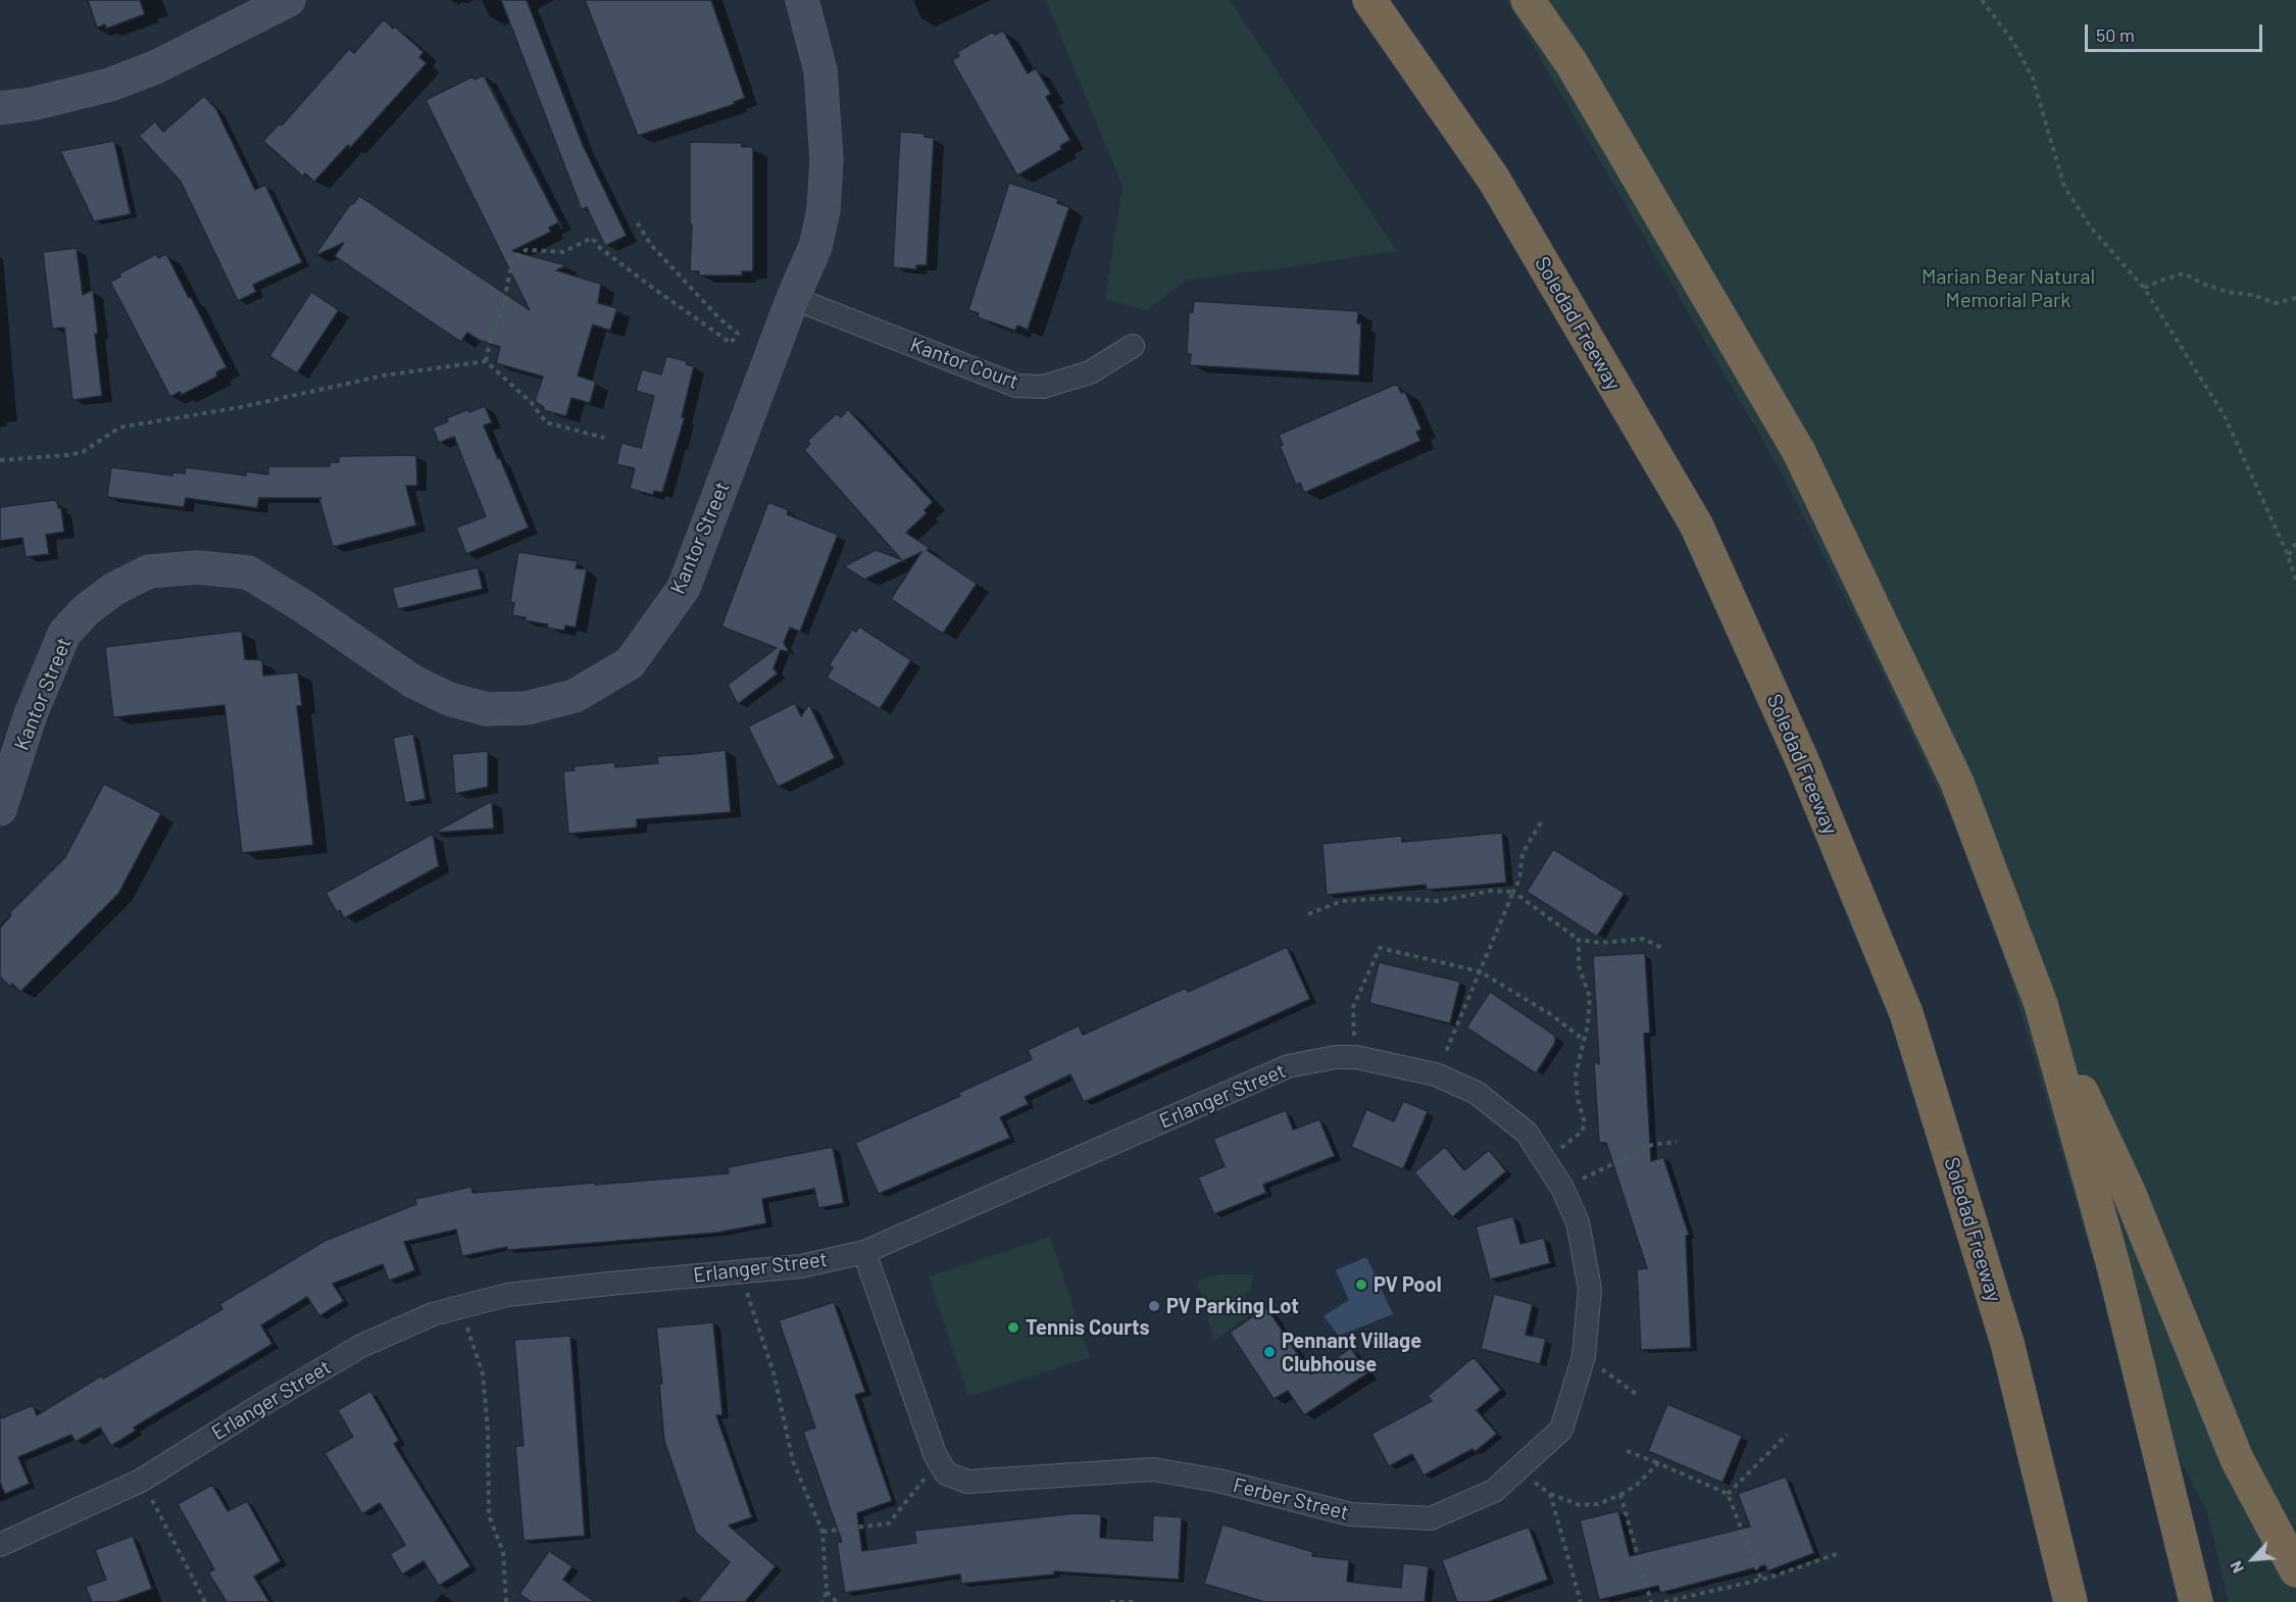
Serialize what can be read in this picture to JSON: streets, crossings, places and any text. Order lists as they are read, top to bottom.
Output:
{
  "streets": {
    "highway": ["Soledad Freeway"],
    "street": [
      "Kantor Court",
      "Kantor Street",
      "Erlanger Street",
      "Ferber Street"
    ]
  },
  "crossings": [
    ["Kantor Court", "Kantor Street"],
    ["Erlanger Street", "Ferber Street"]
  ],
  "parks": ["Marian Bear Natural Memorial Park"],
  "places": [
    "PV Pool",
    "PV Parking Lot",
    "Tennis Courts",
    "Pennant Village Clubhouse"
  ],
  "scale_bar": "50 m",
  "north": "bottom left"
}
